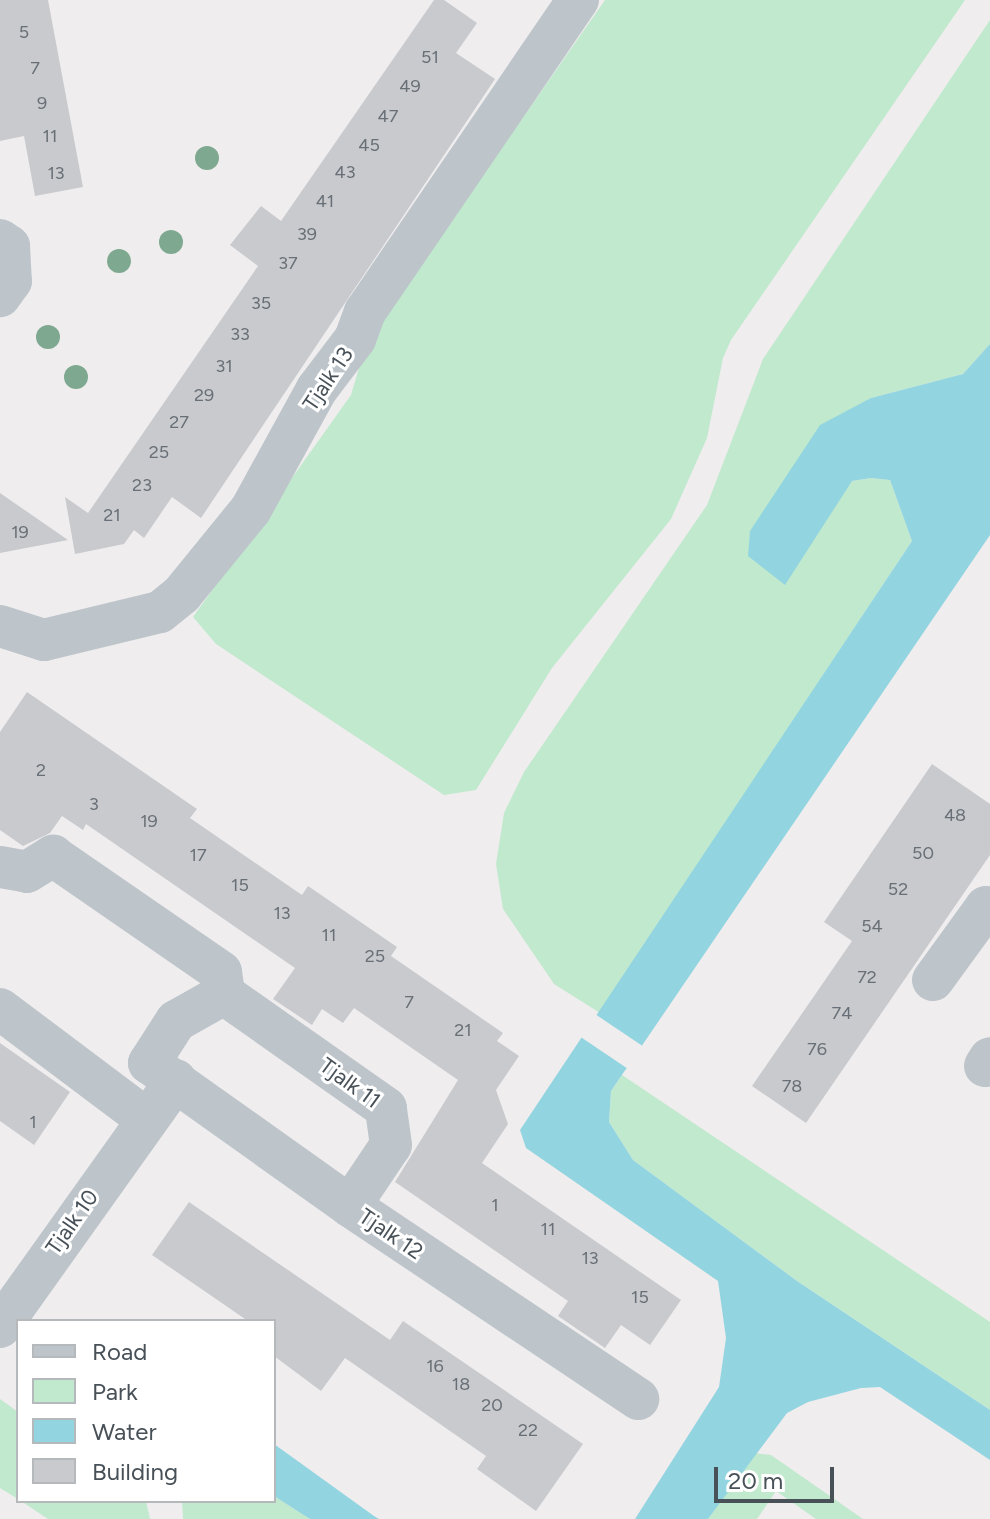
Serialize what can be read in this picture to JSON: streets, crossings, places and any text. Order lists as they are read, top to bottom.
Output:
{
  "streets": {
    "street": [
      "Tjalk 13",
      "Tjalk 11",
      "Tjalk 10",
      "Tjalk 12"
    ]
  },
  "crossings": [
    ["Tjalk 11", "Tjalk 12"],
    ["Tjalk 10", "Tjalk 12"]
  ],
  "house_numbers": [
    "5",
    "51",
    "7",
    "49",
    "9",
    "47",
    "11",
    "45",
    "43",
    "13",
    "41",
    "39",
    "37",
    "35",
    "33",
    "31",
    "29",
    "27",
    "25",
    "23",
    "21",
    "19",
    "2",
    "3",
    "48",
    "19",
    "50",
    "17",
    "15",
    "52",
    "13",
    "54",
    "11",
    "25",
    "72",
    "7",
    "74",
    "21",
    "76",
    "78",
    "1",
    "1",
    "11",
    "13",
    "15",
    "16",
    "18",
    "20",
    "22"
  ],
  "legend": [
    "Road",
    "Park",
    "Water",
    "Building"
  ],
  "scale_bar": "20 m"
}
